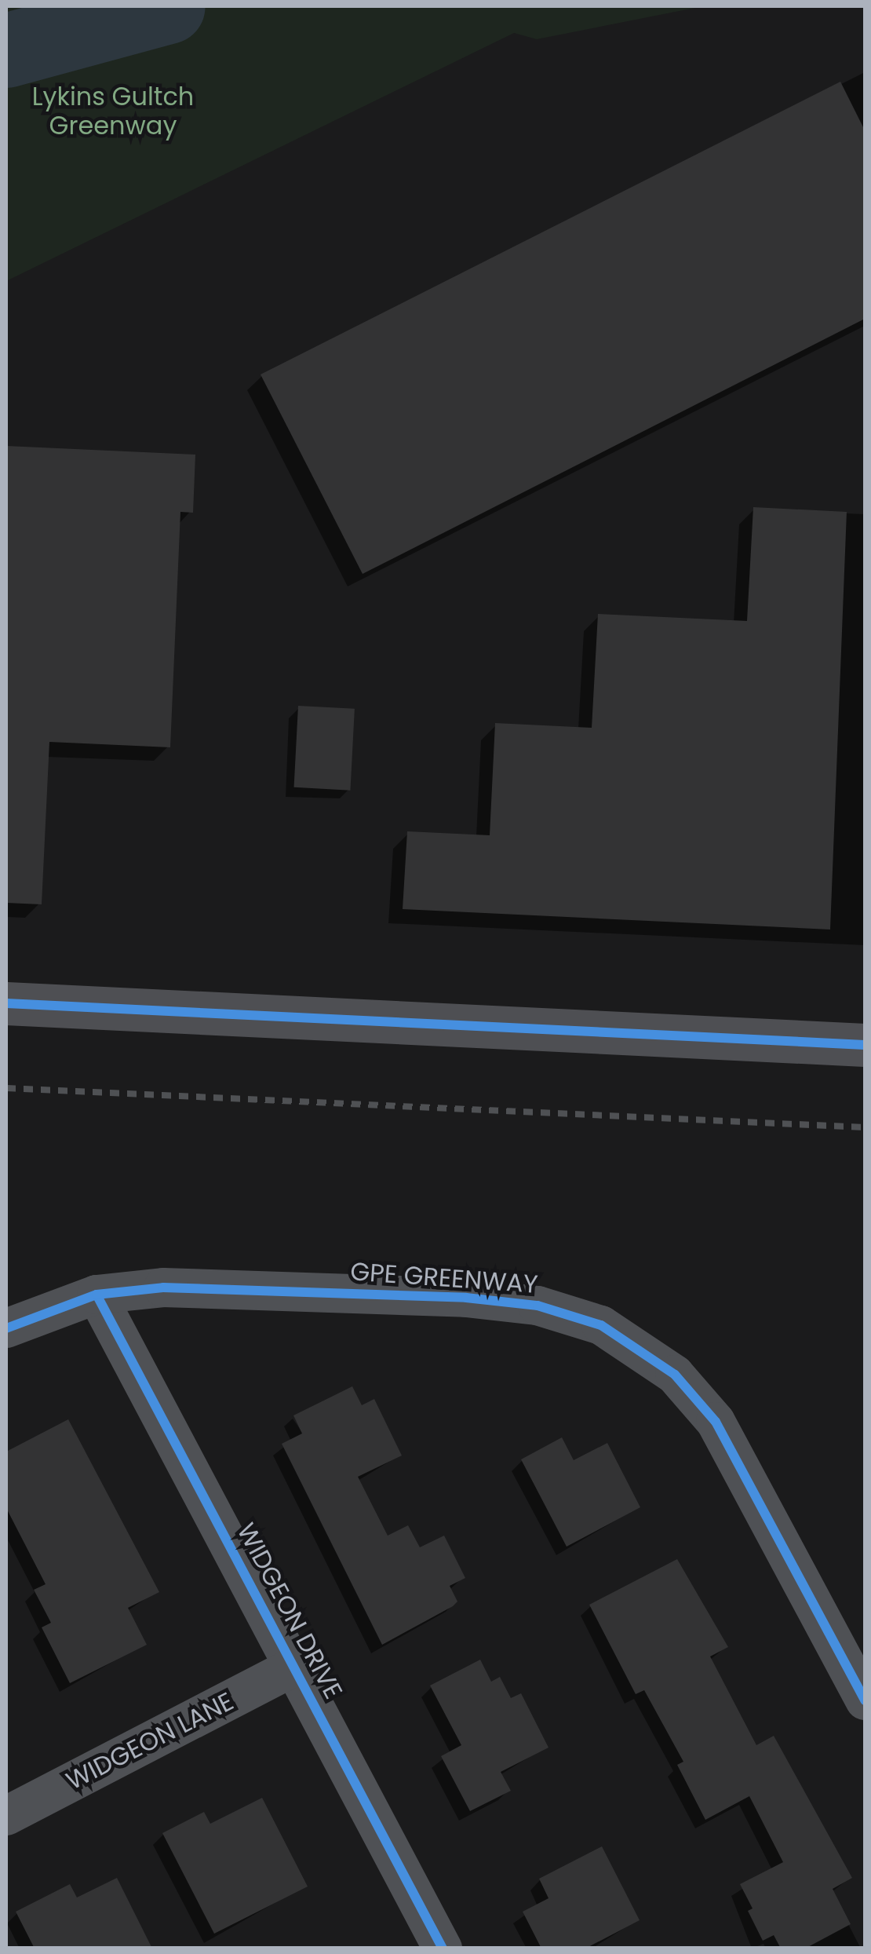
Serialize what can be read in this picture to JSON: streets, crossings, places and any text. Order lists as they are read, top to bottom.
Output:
{
  "streets": {
    "street": ["GPE GREENWAY", "WIDGEON DRIVE", "WIDGEON LANE"]
  },
  "crossings": [
    ["GPE GREENWAY", "WIDGEON DRIVE"],
    ["WIDGEON DRIVE", "WIDGEON LANE"]
  ],
  "parks": ["Lykins Gultch Greenway"]
}
